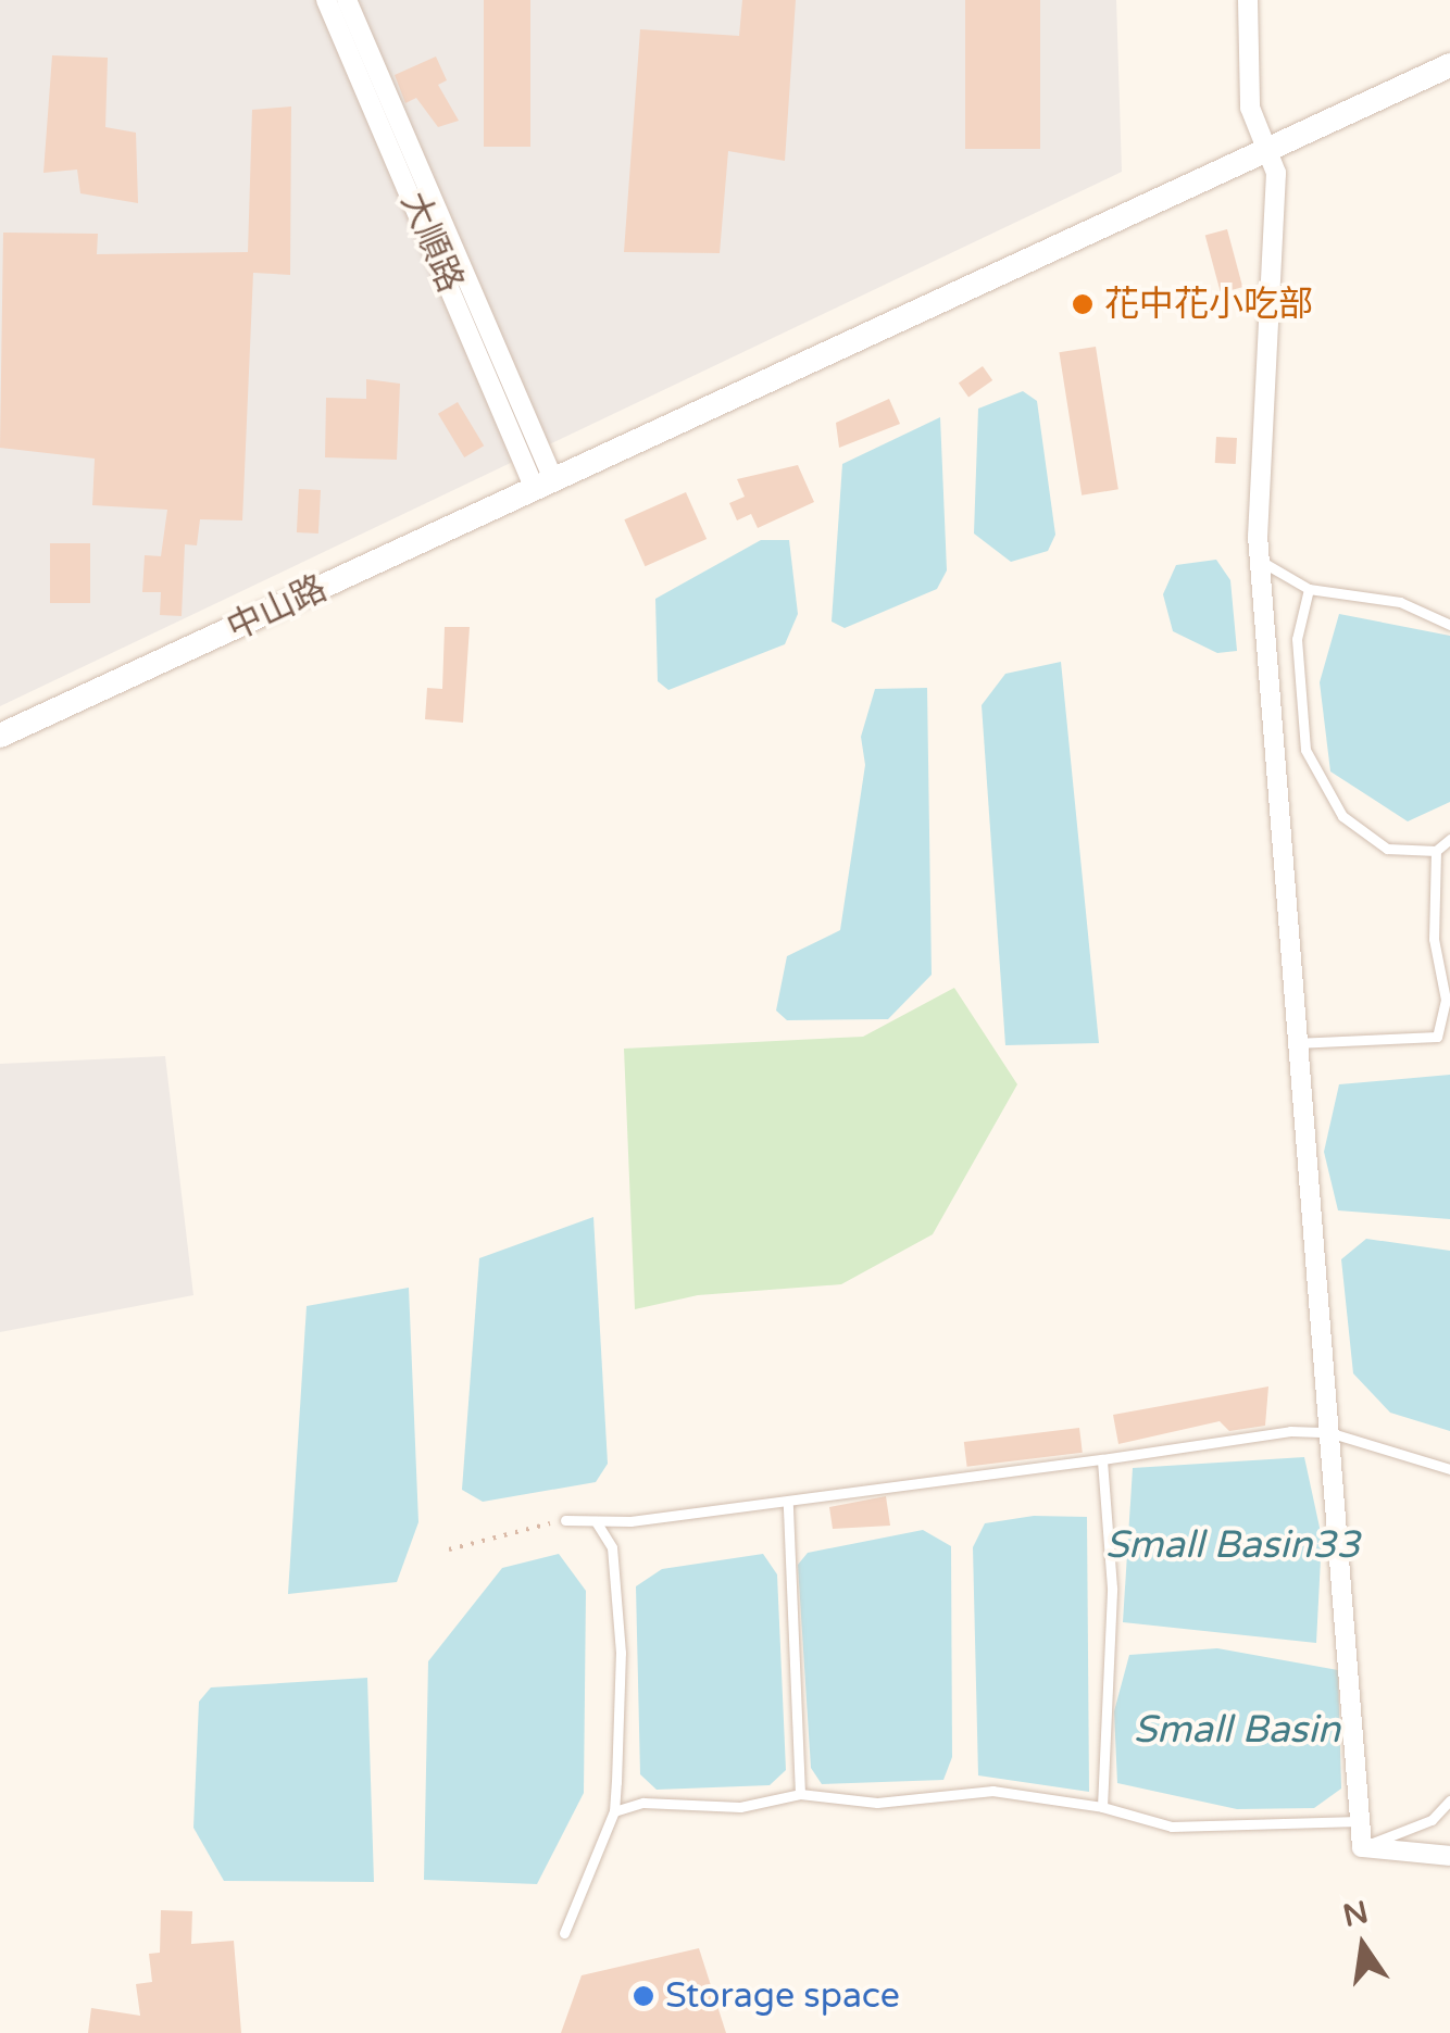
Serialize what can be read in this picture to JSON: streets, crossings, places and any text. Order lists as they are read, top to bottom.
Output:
{
  "streets": {
    "main road": ["中山路"],
    "street": ["大順路"]
  },
  "crossings": [
    ["大順路", "中山路"]
  ],
  "water": ["Small Basin33", "Small Basin"],
  "places": ["花中花小吃部", "Storage space"],
  "north": "top"
}
